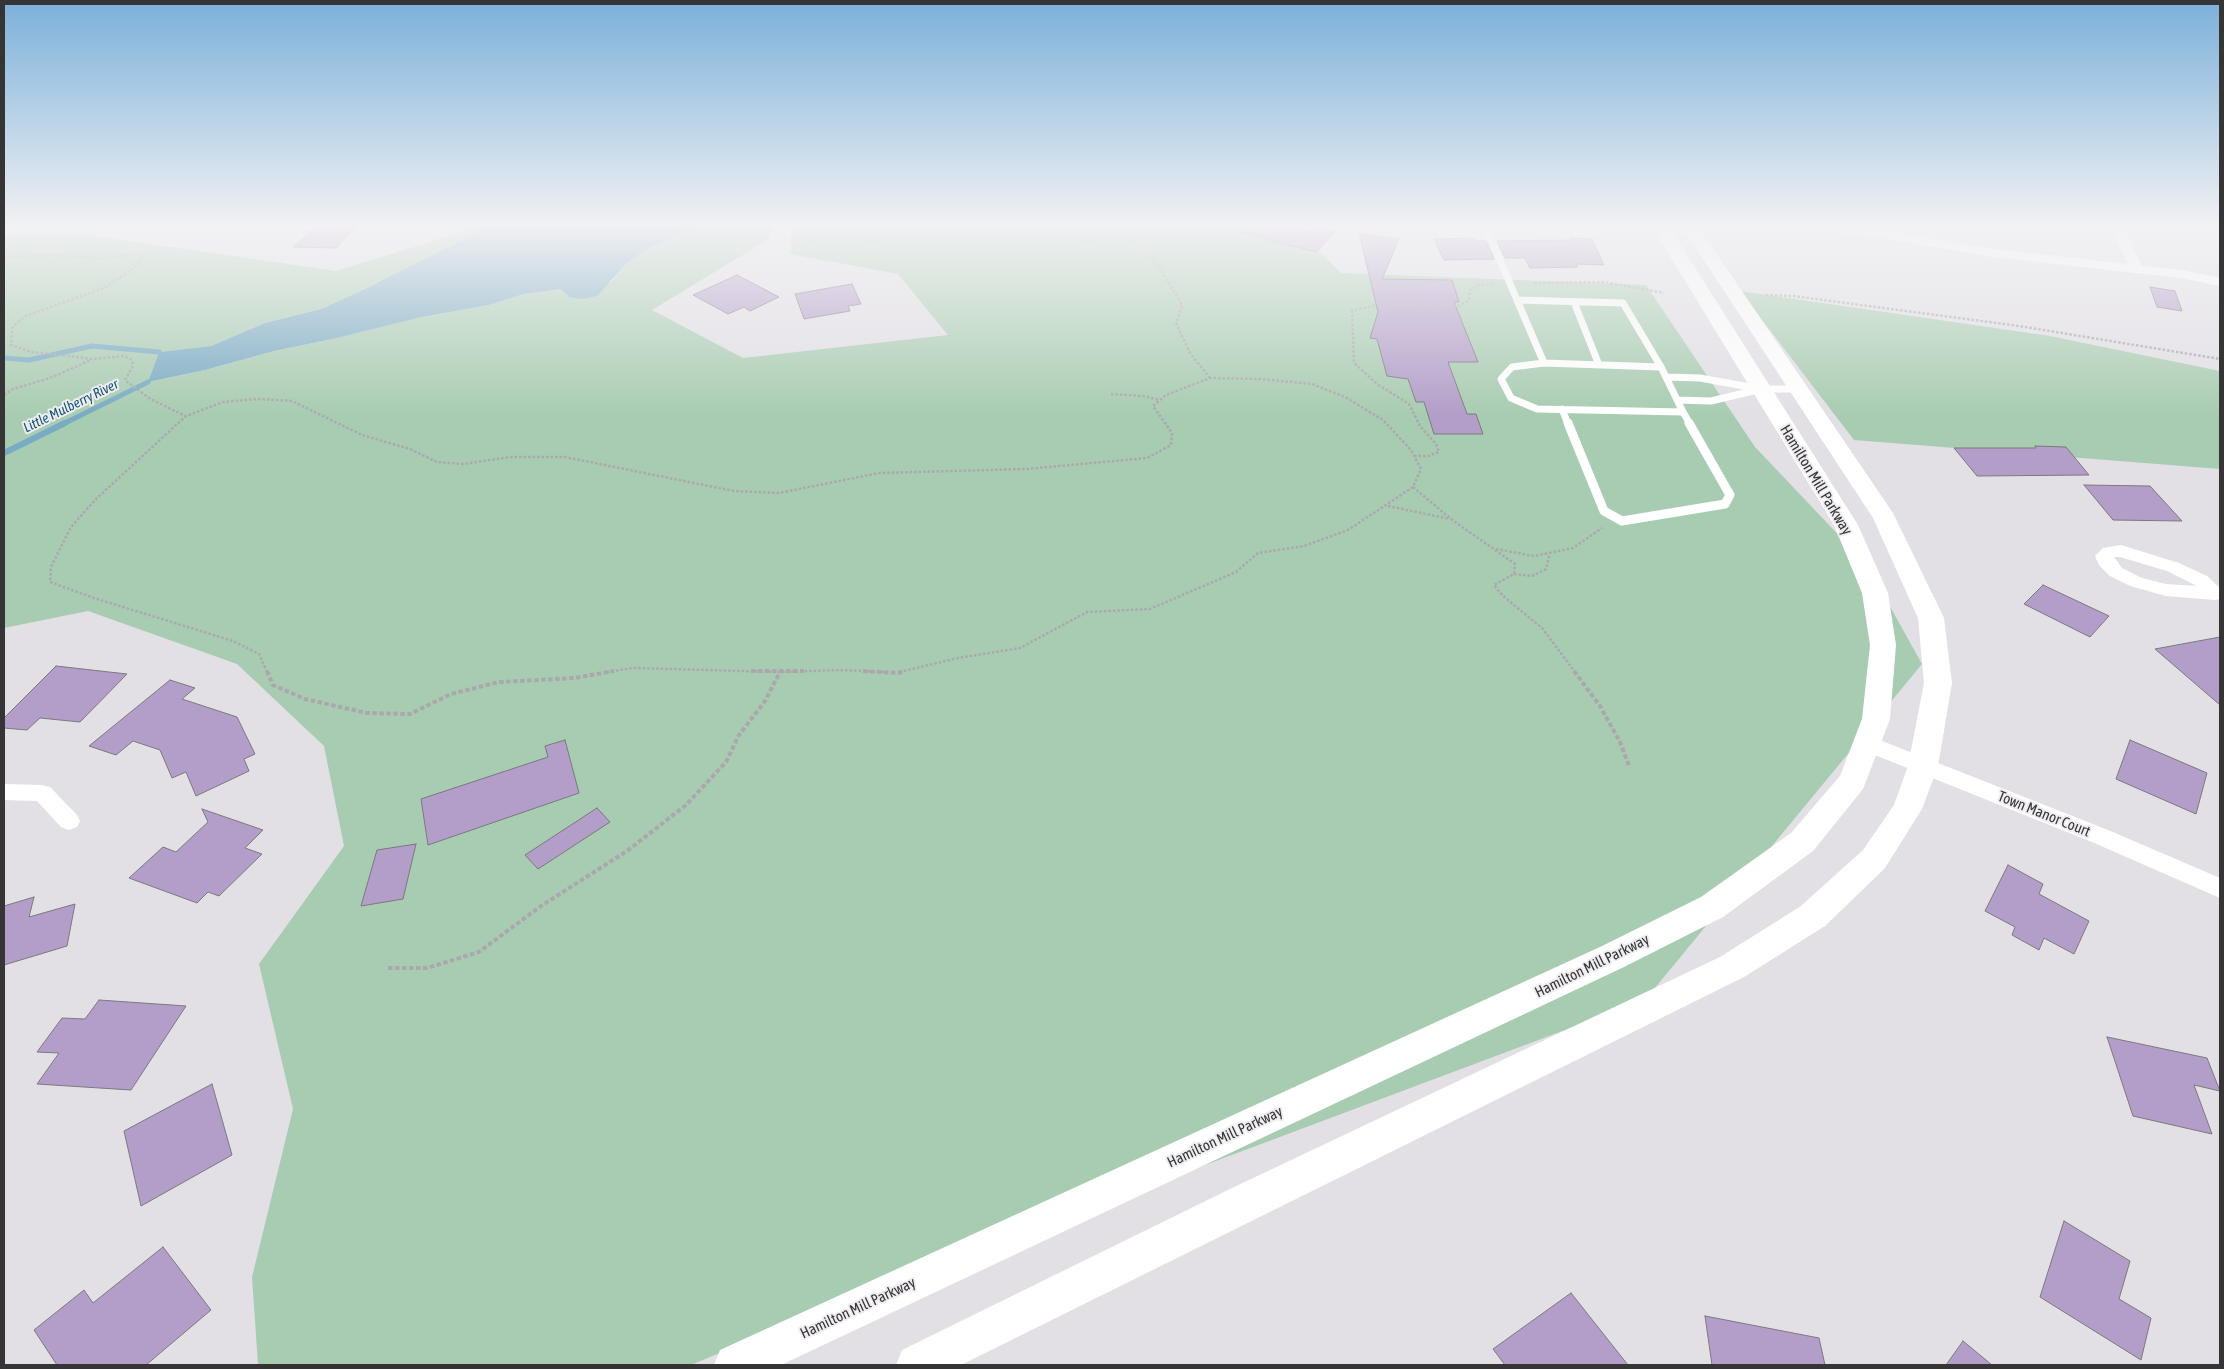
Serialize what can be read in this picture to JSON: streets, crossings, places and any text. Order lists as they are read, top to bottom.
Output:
{
  "streets": {
    "street": ["Hamilton Mill Parkway", "Town Manor Court"]
  },
  "crossings": [
    ["Hamilton Mill Parkway", "Town Manor Court"]
  ],
  "water": ["Little Mulberry River"]
}
